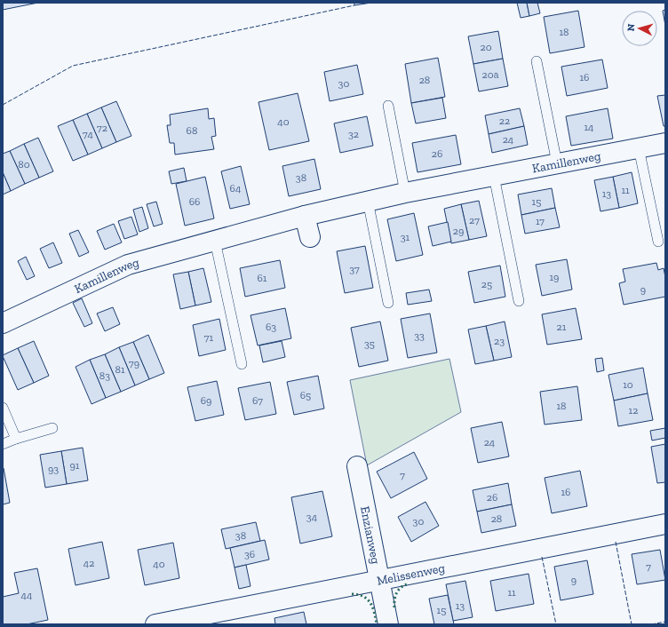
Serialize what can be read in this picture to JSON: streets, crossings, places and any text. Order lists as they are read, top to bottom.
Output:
{
  "streets": {
    "street": ["Kamillenweg", "Enzianweg", "Melissenweg"]
  },
  "crossings": [
    ["Enzianweg", "Melissenweg"]
  ],
  "house_numbers": [
    "18",
    "20",
    "20a",
    "16",
    "28",
    "30",
    "22",
    "40",
    "14",
    "72",
    "68",
    "74",
    "32",
    "24",
    "26",
    "80",
    "38",
    "64",
    "11",
    "13",
    "66",
    "15",
    "27",
    "17",
    "29",
    "31",
    "37",
    "19",
    "61",
    "25",
    "9",
    "63",
    "21",
    "33",
    "71",
    "23",
    "35",
    "79",
    "81",
    "83",
    "10",
    "65",
    "69",
    "67",
    "18",
    "12",
    "24",
    "91",
    "93",
    "7",
    "16",
    "26",
    "34",
    "28",
    "30",
    "38",
    "36",
    "42",
    "40",
    "7",
    "9",
    "11",
    "44",
    "13",
    "15"
  ],
  "north": "left"
}
